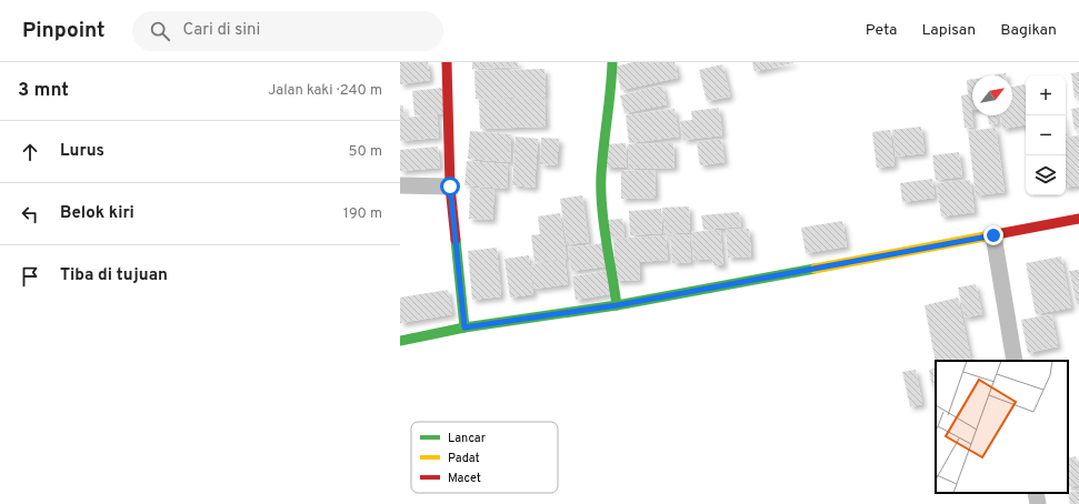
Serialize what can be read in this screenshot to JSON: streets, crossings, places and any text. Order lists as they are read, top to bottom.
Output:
{
  "legend": ["Lancar", "Padat", "Macet"],
  "north": "top right",
  "page": {
    "header": "Pinpoint",
    "search": "Cari di sini",
    "nav": ["Peta", "Lapisan", "Bagikan"],
    "heading": ["3 mnt", "Jalan kaki · 240 m"],
    "map_buttons": ["+", "−"],
    "list": [
      ["Lurus", "50 m"],
      ["Belok kiri", "190 m"],
      "Tiba di tujuan"
    ]
  }
}
